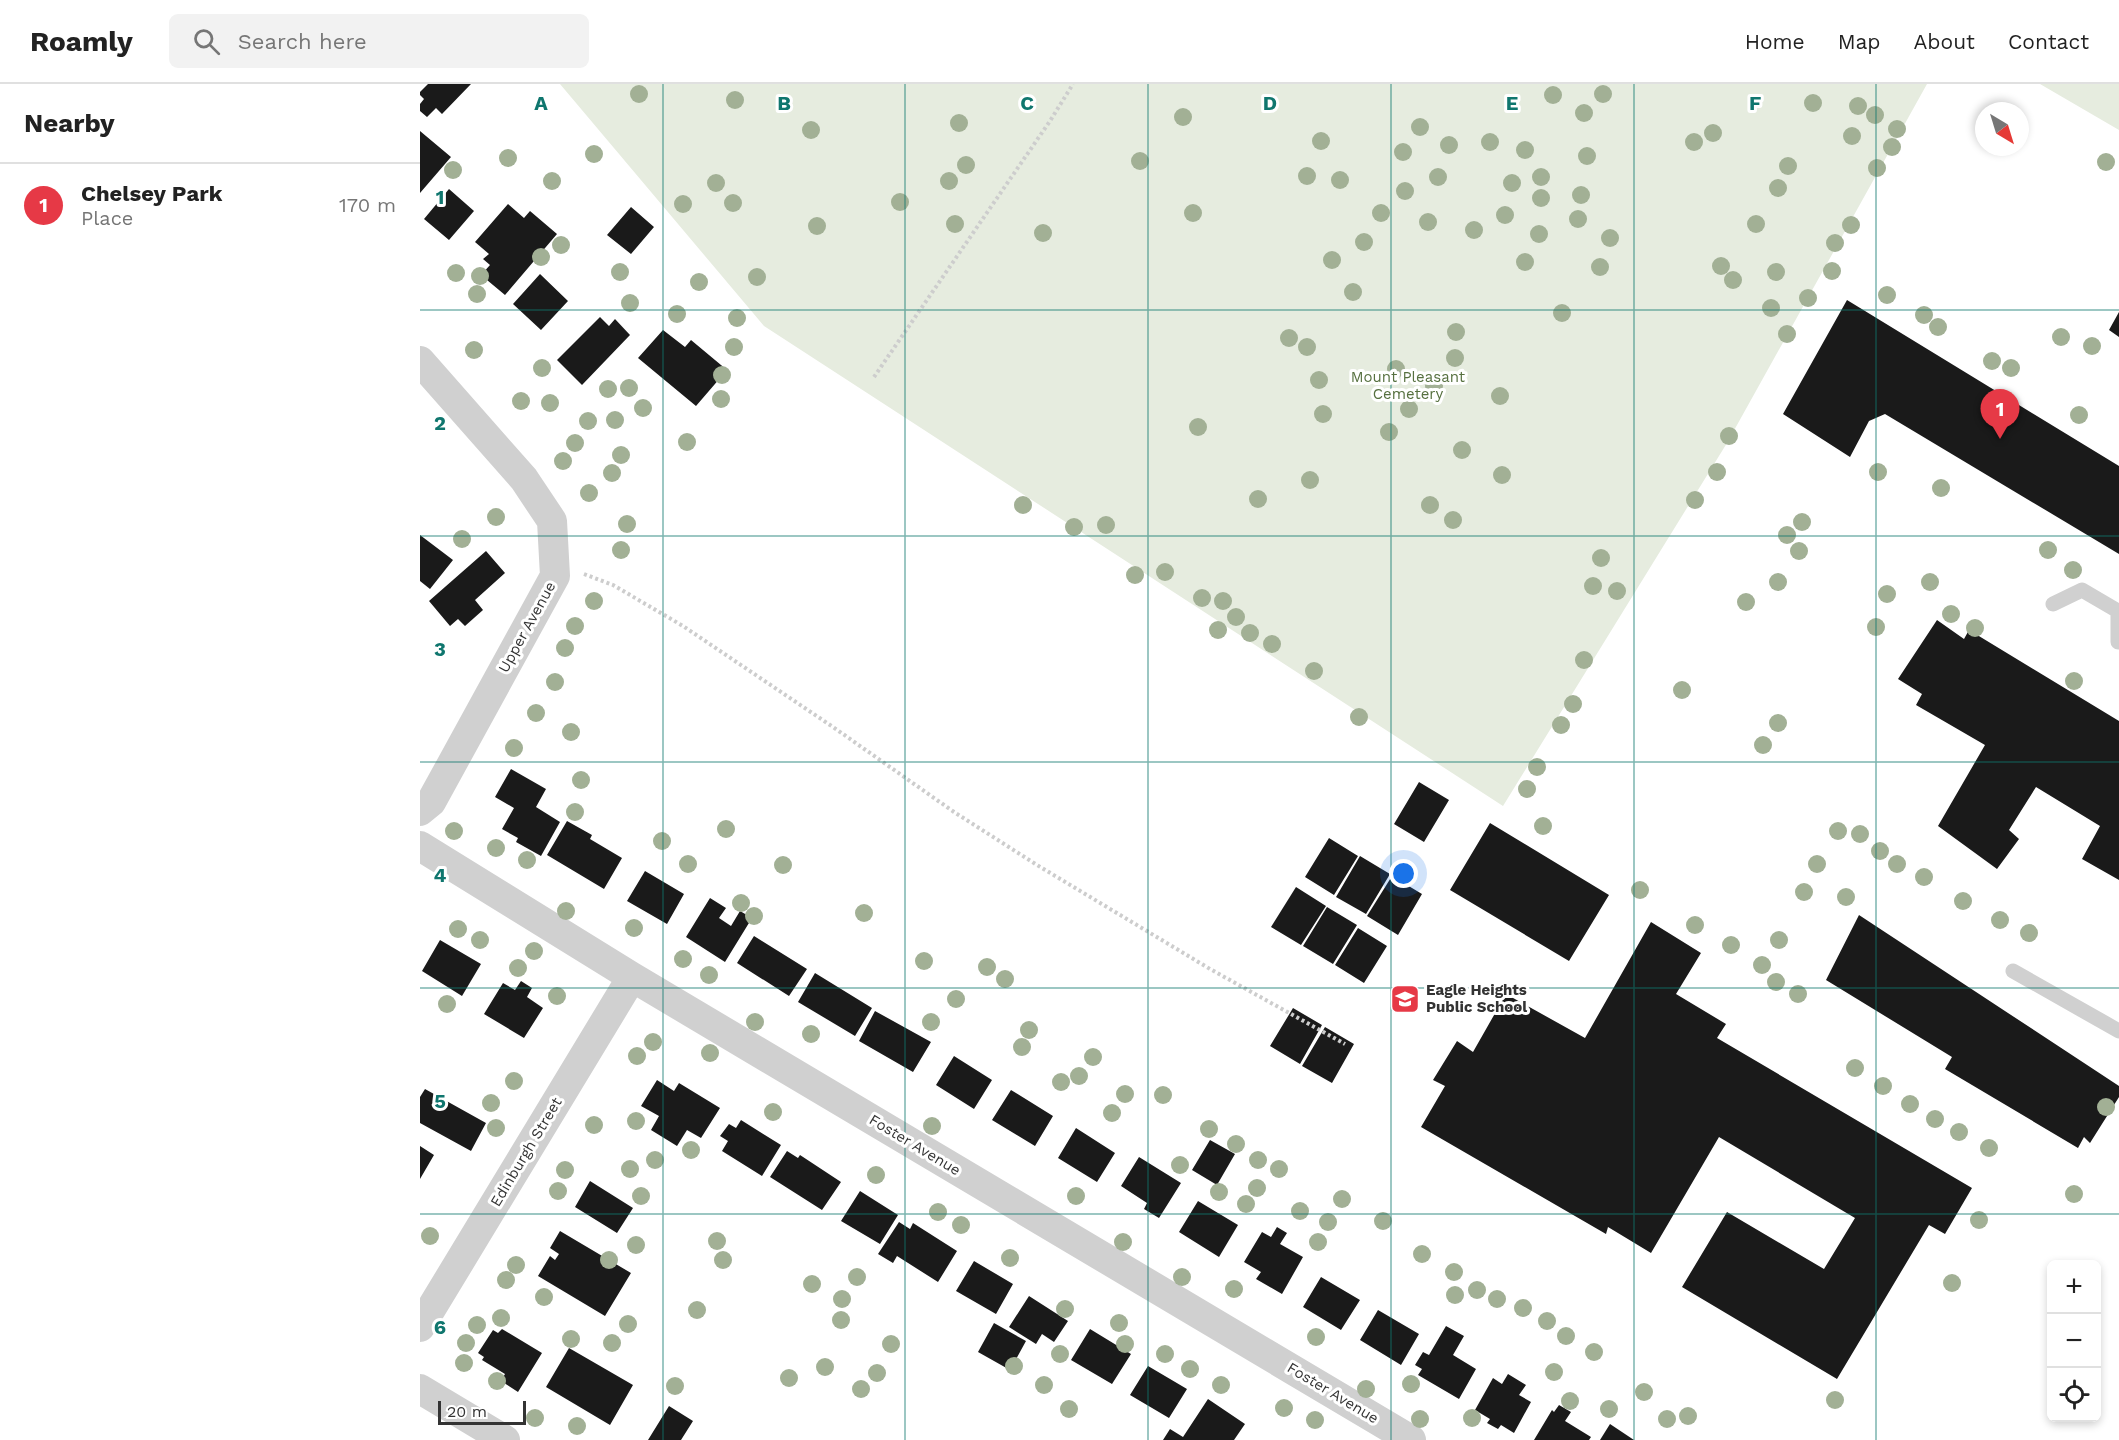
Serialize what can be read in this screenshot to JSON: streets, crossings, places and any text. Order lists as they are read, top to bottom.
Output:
{
  "streets": {
    "street": ["Upper Avenue", "Foster Avenue", "Edinburgh Street"]
  },
  "crossings": [
    ["Foster Avenue", "Edinburgh Street"]
  ],
  "parks": ["Mount Pleasant Cemetery"],
  "places": {
    "school or university": ["Eagle Heights Public School"]
  },
  "scale_bar": "20 m",
  "north": "bottom right",
  "page": {
    "header": "Roamly",
    "search": "Search here",
    "nav": [
      "Home",
      "Map",
      "About",
      "Contact"
    ],
    "heading": "Nearby",
    "list": [
      {
        "mark": "1",
        "name": "Chelsey Park",
        "note": "Place",
        "value": "170 m"
      }
    ],
    "pins": "1",
    "map_buttons": ["+", "−"],
    "scale": "20 m"
  },
  "grid": {
    "columns": [
      "A",
      "B",
      "C",
      "D",
      "E",
      "F"
    ],
    "rows": [
      "1",
      "2",
      "3",
      "4",
      "5",
      "6"
    ]
  }
}
